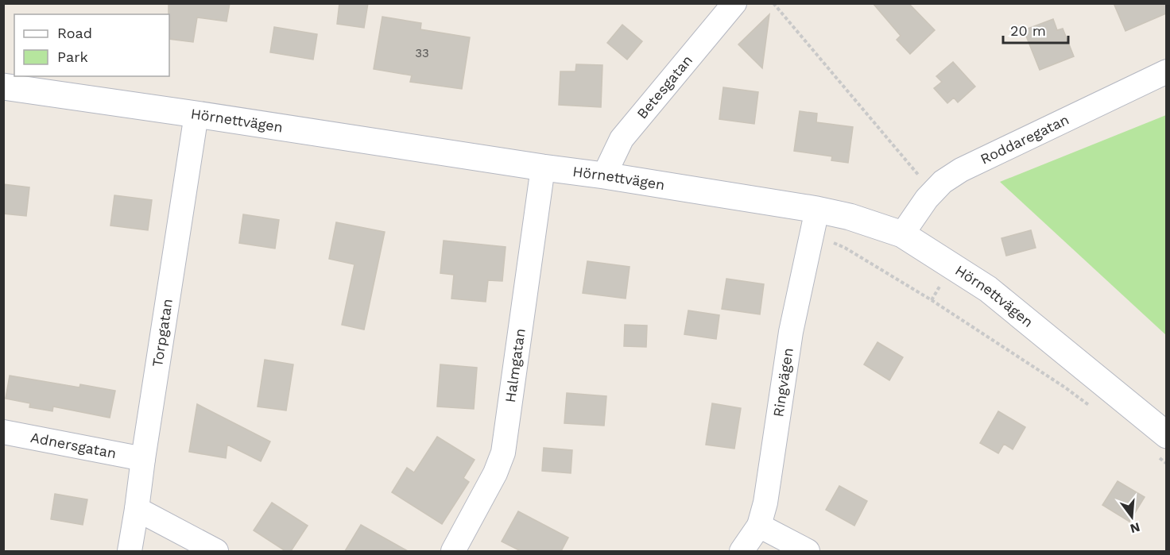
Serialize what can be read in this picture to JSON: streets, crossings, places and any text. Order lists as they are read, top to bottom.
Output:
{
  "streets": {
    "street": [
      "Betesgatan",
      "Hörnettvägen",
      "Roddaregatan",
      "Torpgatan",
      "Halmgatan",
      "Ringvägen",
      "Adnersgatan"
    ]
  },
  "crossings": [
    ["Betesgatan", "Hörnettvägen"],
    ["Hörnettvägen", "Roddaregatan"],
    ["Hörnettvägen", "Torpgatan"],
    ["Hörnettvägen", "Halmgatan"],
    ["Hörnettvägen", "Ringvägen"],
    ["Torpgatan", "Adnersgatan"]
  ],
  "house_numbers": ["33"],
  "legend": ["Road", "Park"],
  "scale_bar": "20 m",
  "north": "bottom"
}
